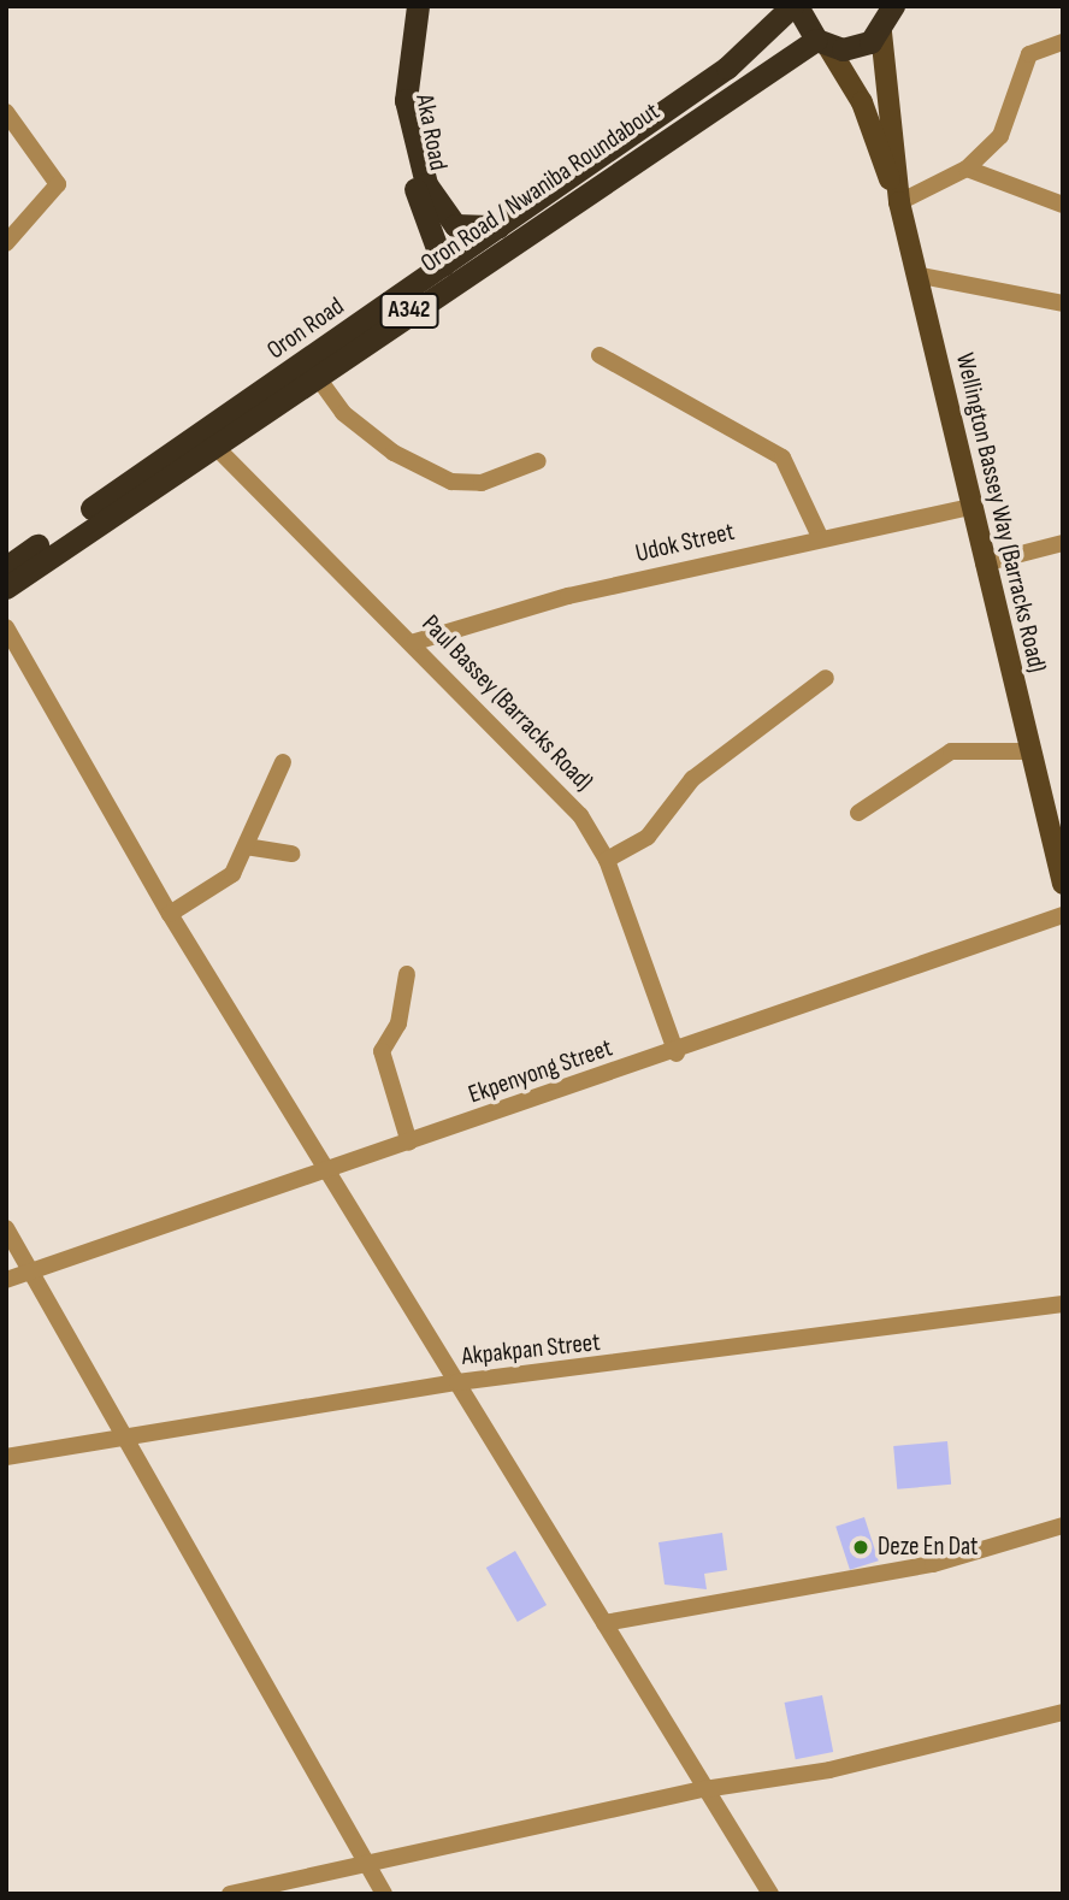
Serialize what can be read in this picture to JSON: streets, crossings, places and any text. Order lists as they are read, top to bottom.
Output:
{
  "streets": {
    "highway": [
      "Aka Road",
      "Oron Road / Nwaniba Roundabout",
      "A342",
      "Oron Road"
    ],
    "main road": ["Wellington Bassey Way (Barracks Road)"],
    "street": [
      "Udok Street",
      "Paul Bassey (Barracks Road)",
      "Ekpenyong Street",
      "Akpakpan Street"
    ]
  },
  "crossings": [
    ["Aka Road", "Oron Road"],
    ["Oron Road / Nwaniba Roundabout", "A342"],
    ["Oron Road / Nwaniba Roundabout", "Paul Bassey (Barracks Road)"],
    ["A342", "Oron Road"],
    ["Wellington Bassey Way (Barracks Road)", "Udok Street"],
    ["Udok Street", "Paul Bassey (Barracks Road)"],
    ["Paul Bassey (Barracks Road)", "Ekpenyong Street"]
  ],
  "places": ["Deze En Dat"]
}
